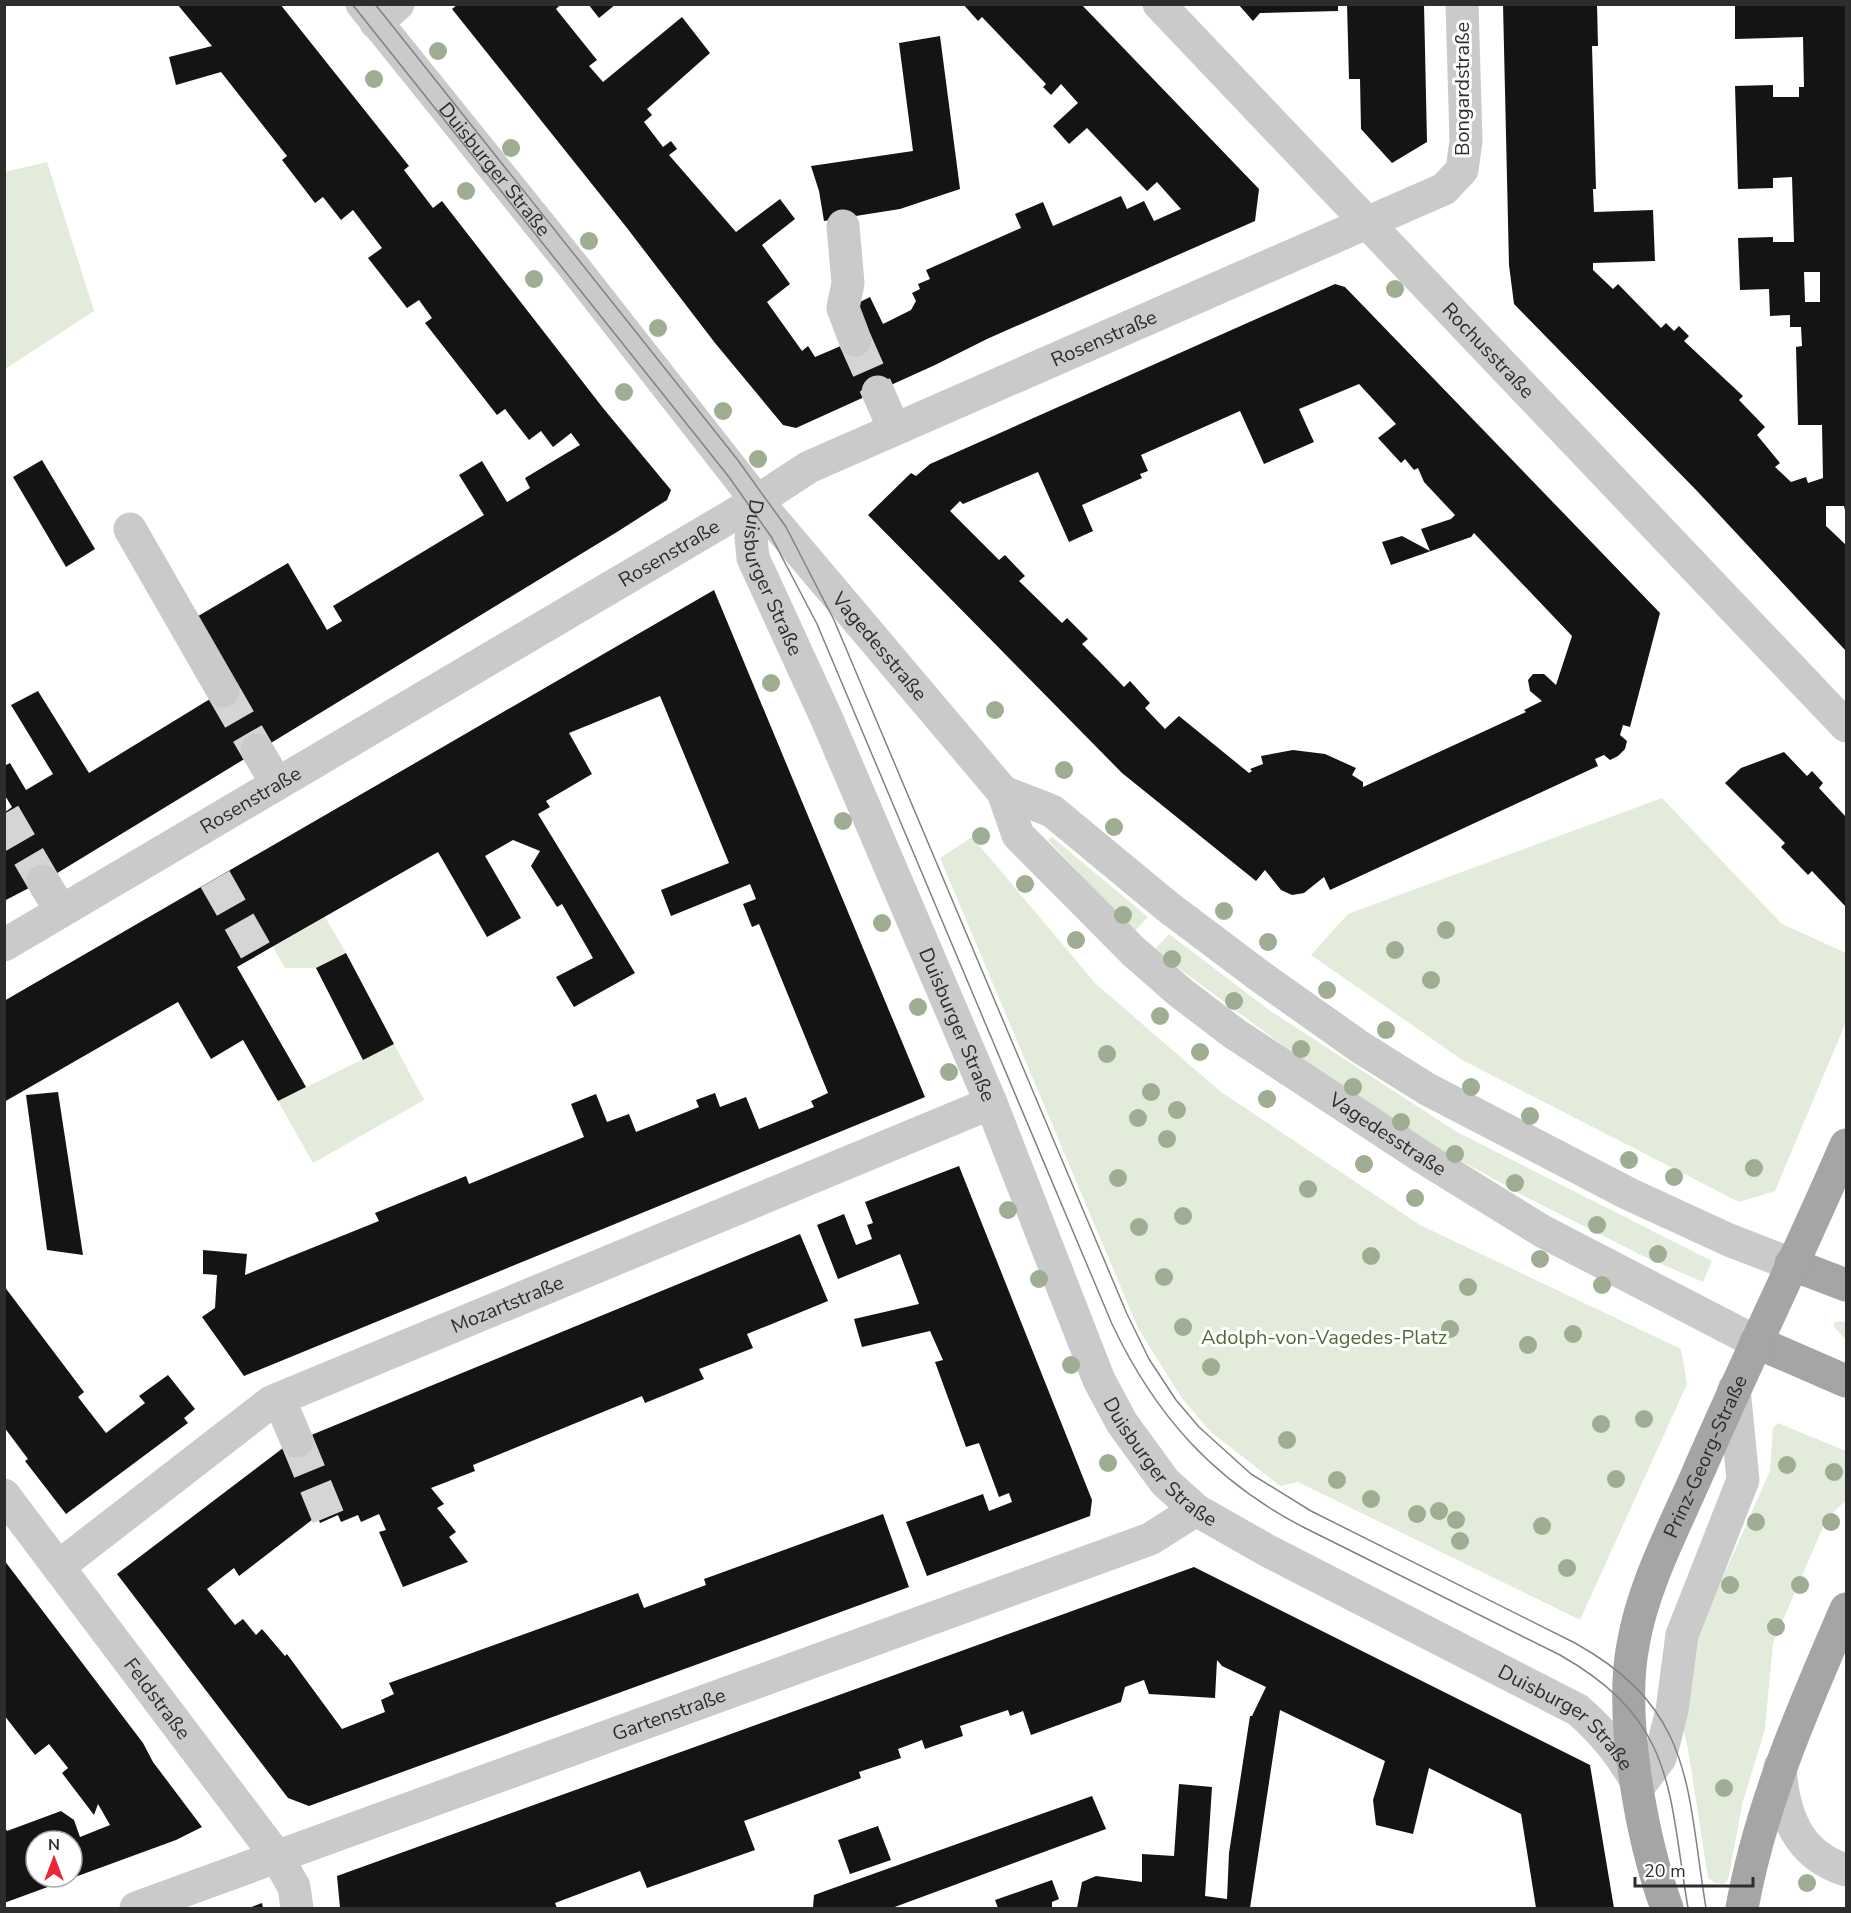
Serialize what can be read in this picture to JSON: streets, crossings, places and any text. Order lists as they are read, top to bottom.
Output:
{
  "streets": {
    "main road": ["Duisburger Straße", "Vagedesstraße", "Prinz-Georg-Straße"],
    "street": [
      "Bongardstraße",
      "Rosenstraße",
      "Rochusstraße",
      "Mozartstraße",
      "Feldstraße",
      "Gartenstraße"
    ]
  },
  "crossings": [
    ["Bongardstraße", "Rosenstraße"],
    ["Bongardstraße", "Rochusstraße"],
    ["Duisburger Straße", "Rosenstraße"],
    ["Duisburger Straße", "Vagedesstraße"],
    ["Duisburger Straße", "Mozartstraße"],
    ["Duisburger Straße", "Prinz-Georg-Straße"],
    ["Duisburger Straße", "Gartenstraße"],
    ["Rosenstraße", "Rochusstraße"],
    ["Rosenstraße", "Vagedesstraße"],
    ["Vagedesstraße", "Prinz-Georg-Straße"],
    ["Mozartstraße", "Feldstraße"],
    ["Feldstraße", "Gartenstraße"]
  ],
  "parks": ["Adolph-von-Vagedes-Platz"],
  "scale_bar": "20 m",
  "north": "top"
}
